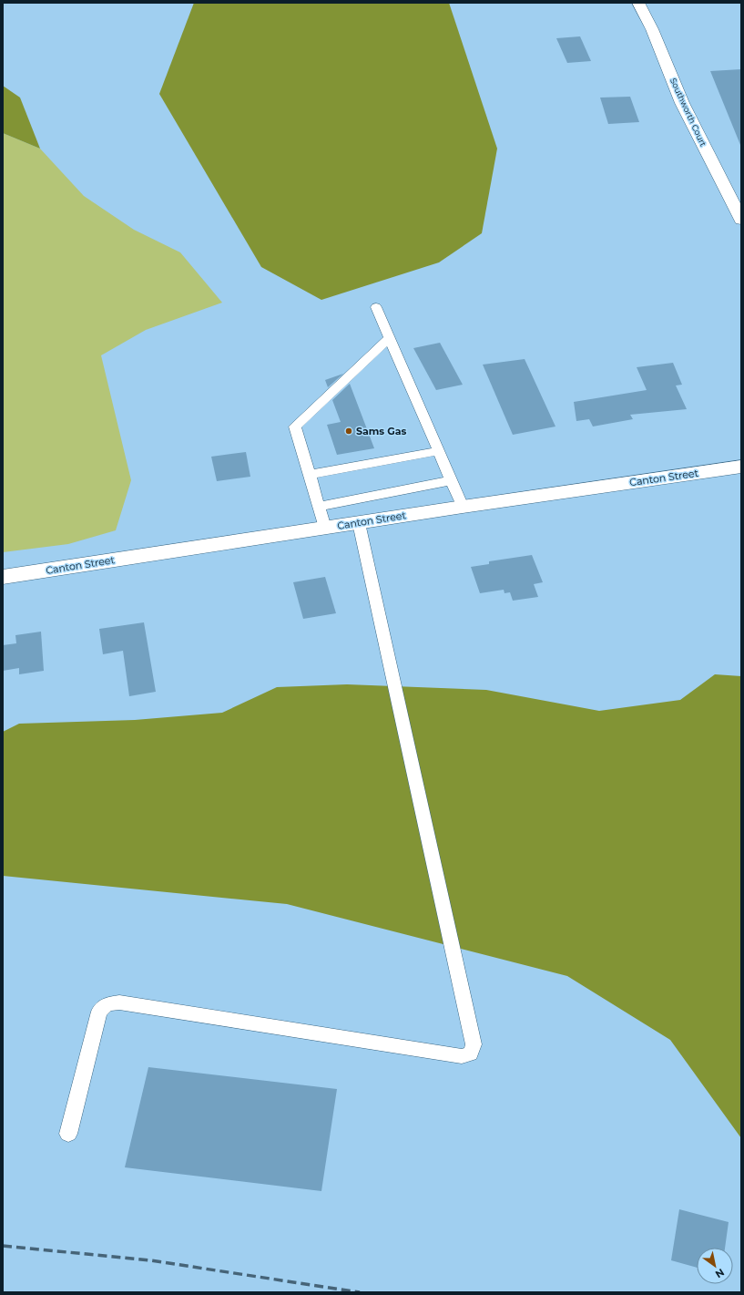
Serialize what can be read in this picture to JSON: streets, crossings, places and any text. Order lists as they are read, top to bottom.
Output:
{
  "streets": {
    "main road": ["Southworth Court", "Canton Street"]
  },
  "places": ["Sams Gas"],
  "north": "bottom right"
}
